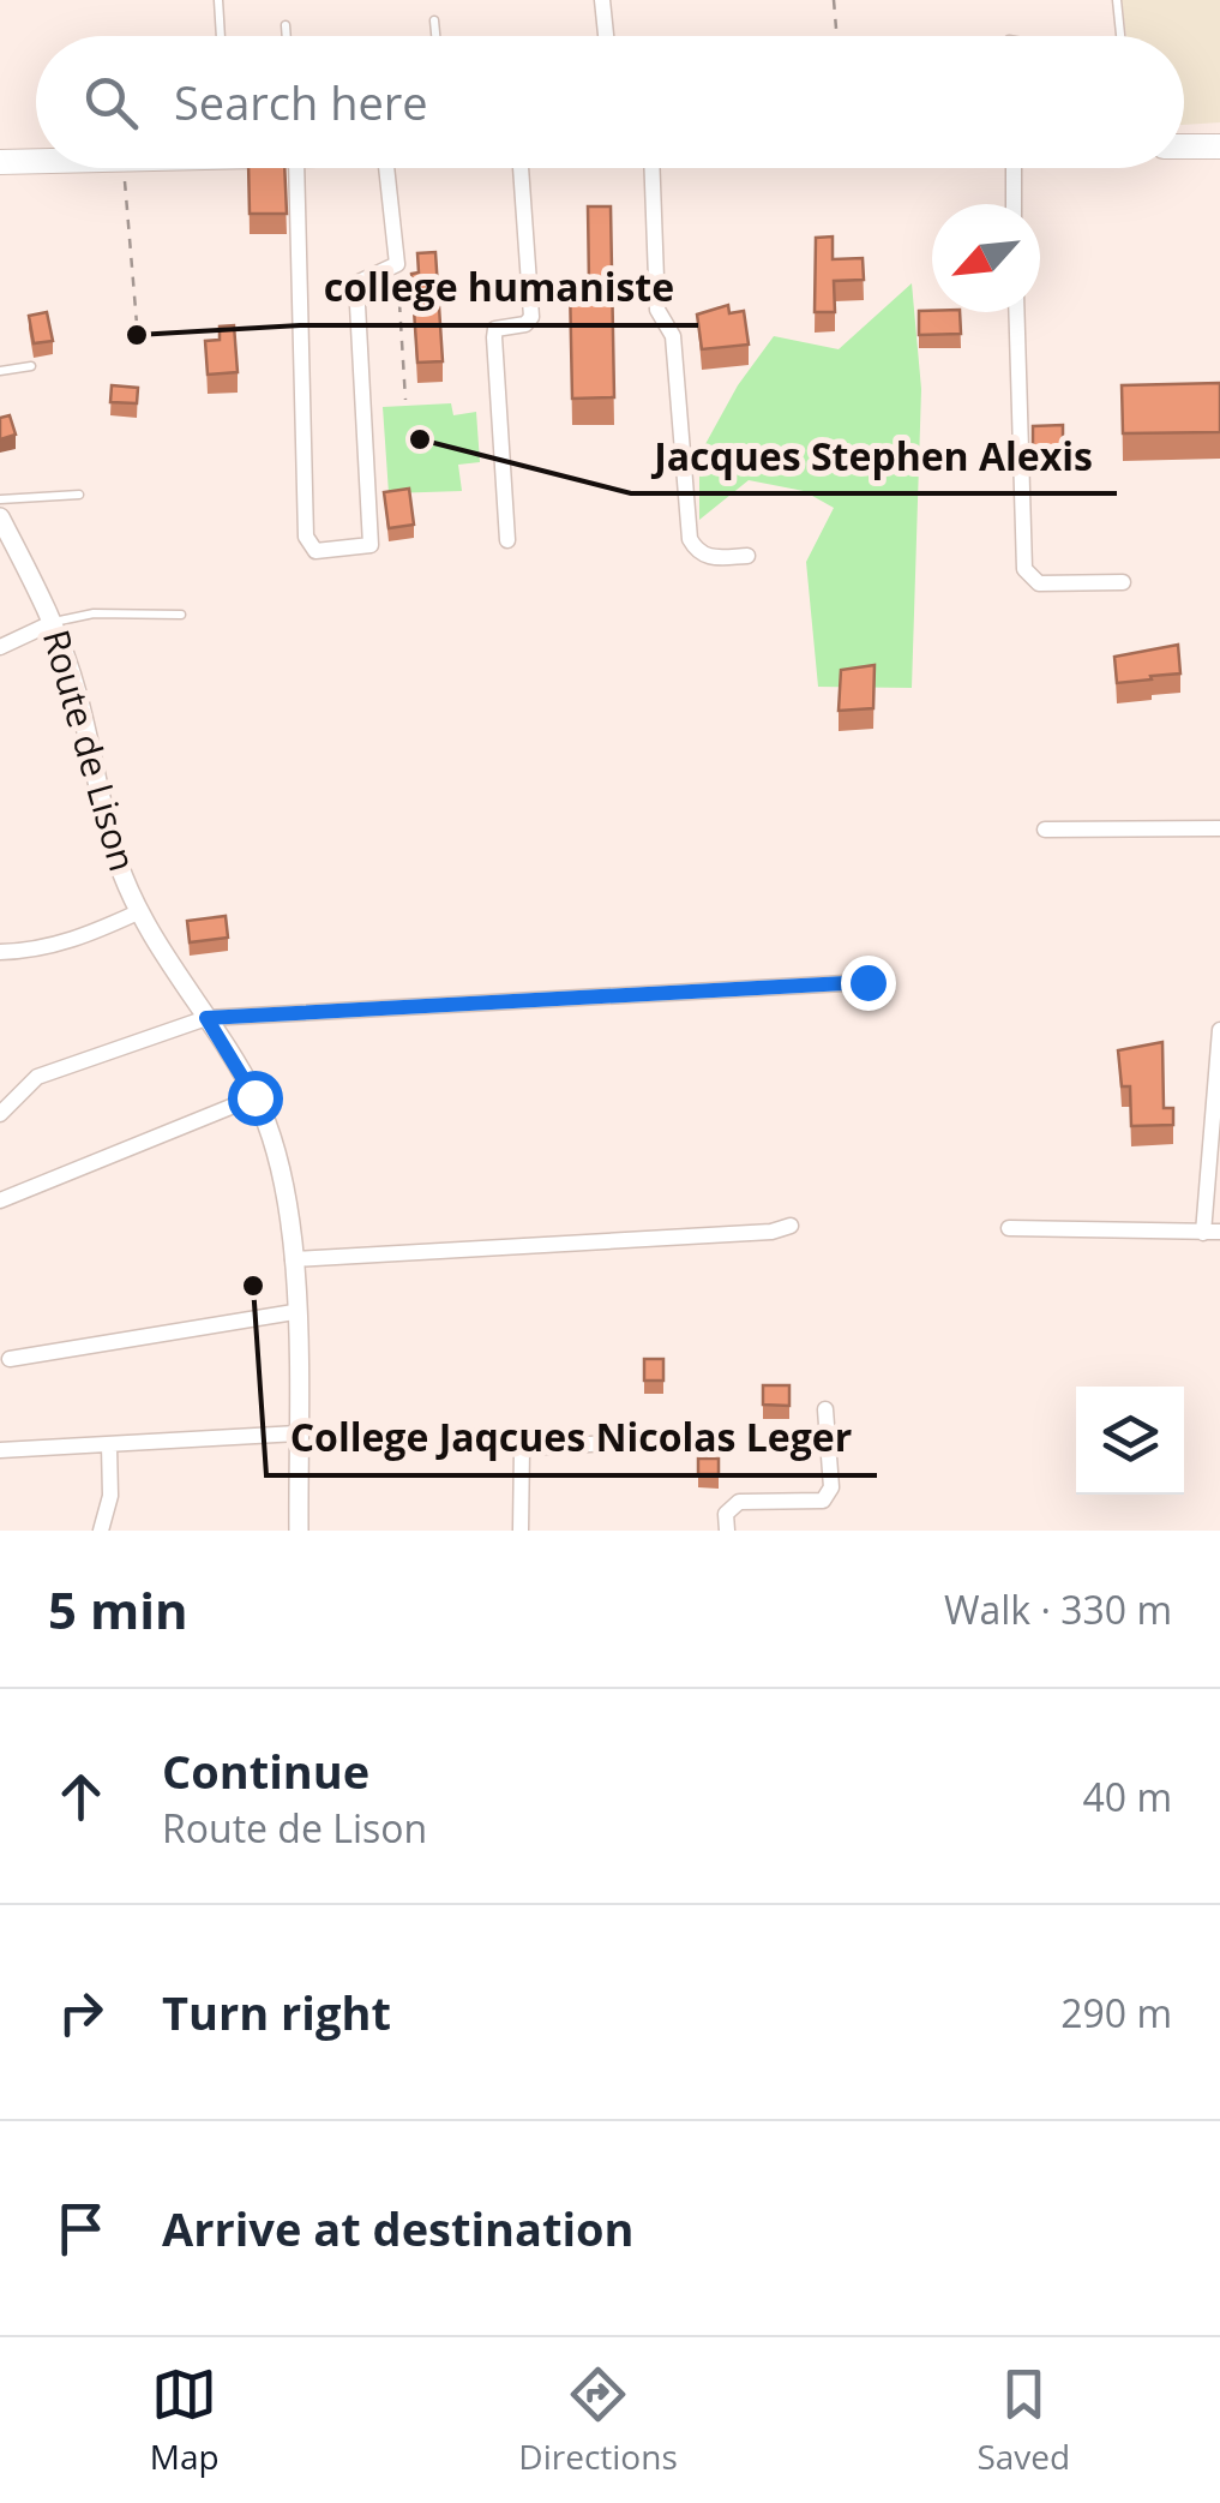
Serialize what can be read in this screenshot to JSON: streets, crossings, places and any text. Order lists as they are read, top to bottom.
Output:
{
  "streets": {
    "street": ["Route de Lison"]
  },
  "places": ["college humaniste", "Jacques Stephen Alexis", "College Jaqcues Nicolas Leger"],
  "north": "bottom left",
  "page": {
    "search": "Search here",
    "heading": ["5 min", "Walk · 330 m"],
    "list": [
      ["Continue", "Route de Lison", "40 m"],
      ["Turn right", "290 m"],
      "Arrive at destination"
    ],
    "nav": ["Map", "Directions", "Saved"]
  }
}
